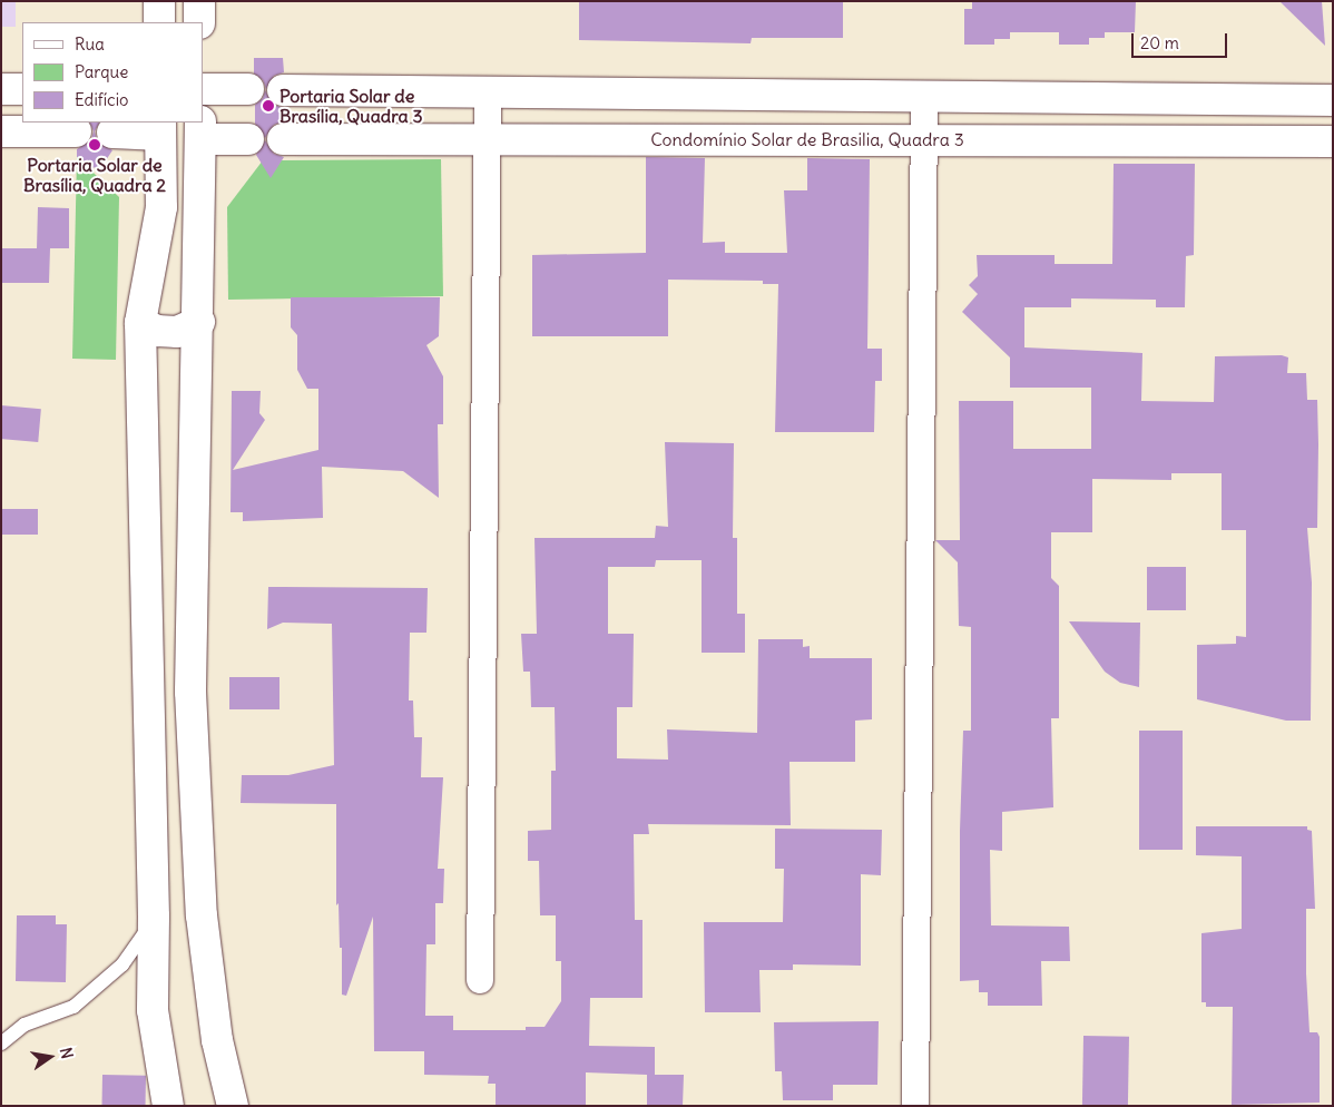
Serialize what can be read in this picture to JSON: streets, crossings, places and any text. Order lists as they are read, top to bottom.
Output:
{
  "streets": {
    "street": ["Condomínio Solar de Brasilia, Quadra 3"]
  },
  "places": ["Portaria Solar de Brasília, Quadra 3", "Portaria Solar de Brasília, Quadra 2"],
  "legend": ["Rua", "Parque", "Edifício"],
  "scale_bar": "20 m",
  "north": "right"
}
